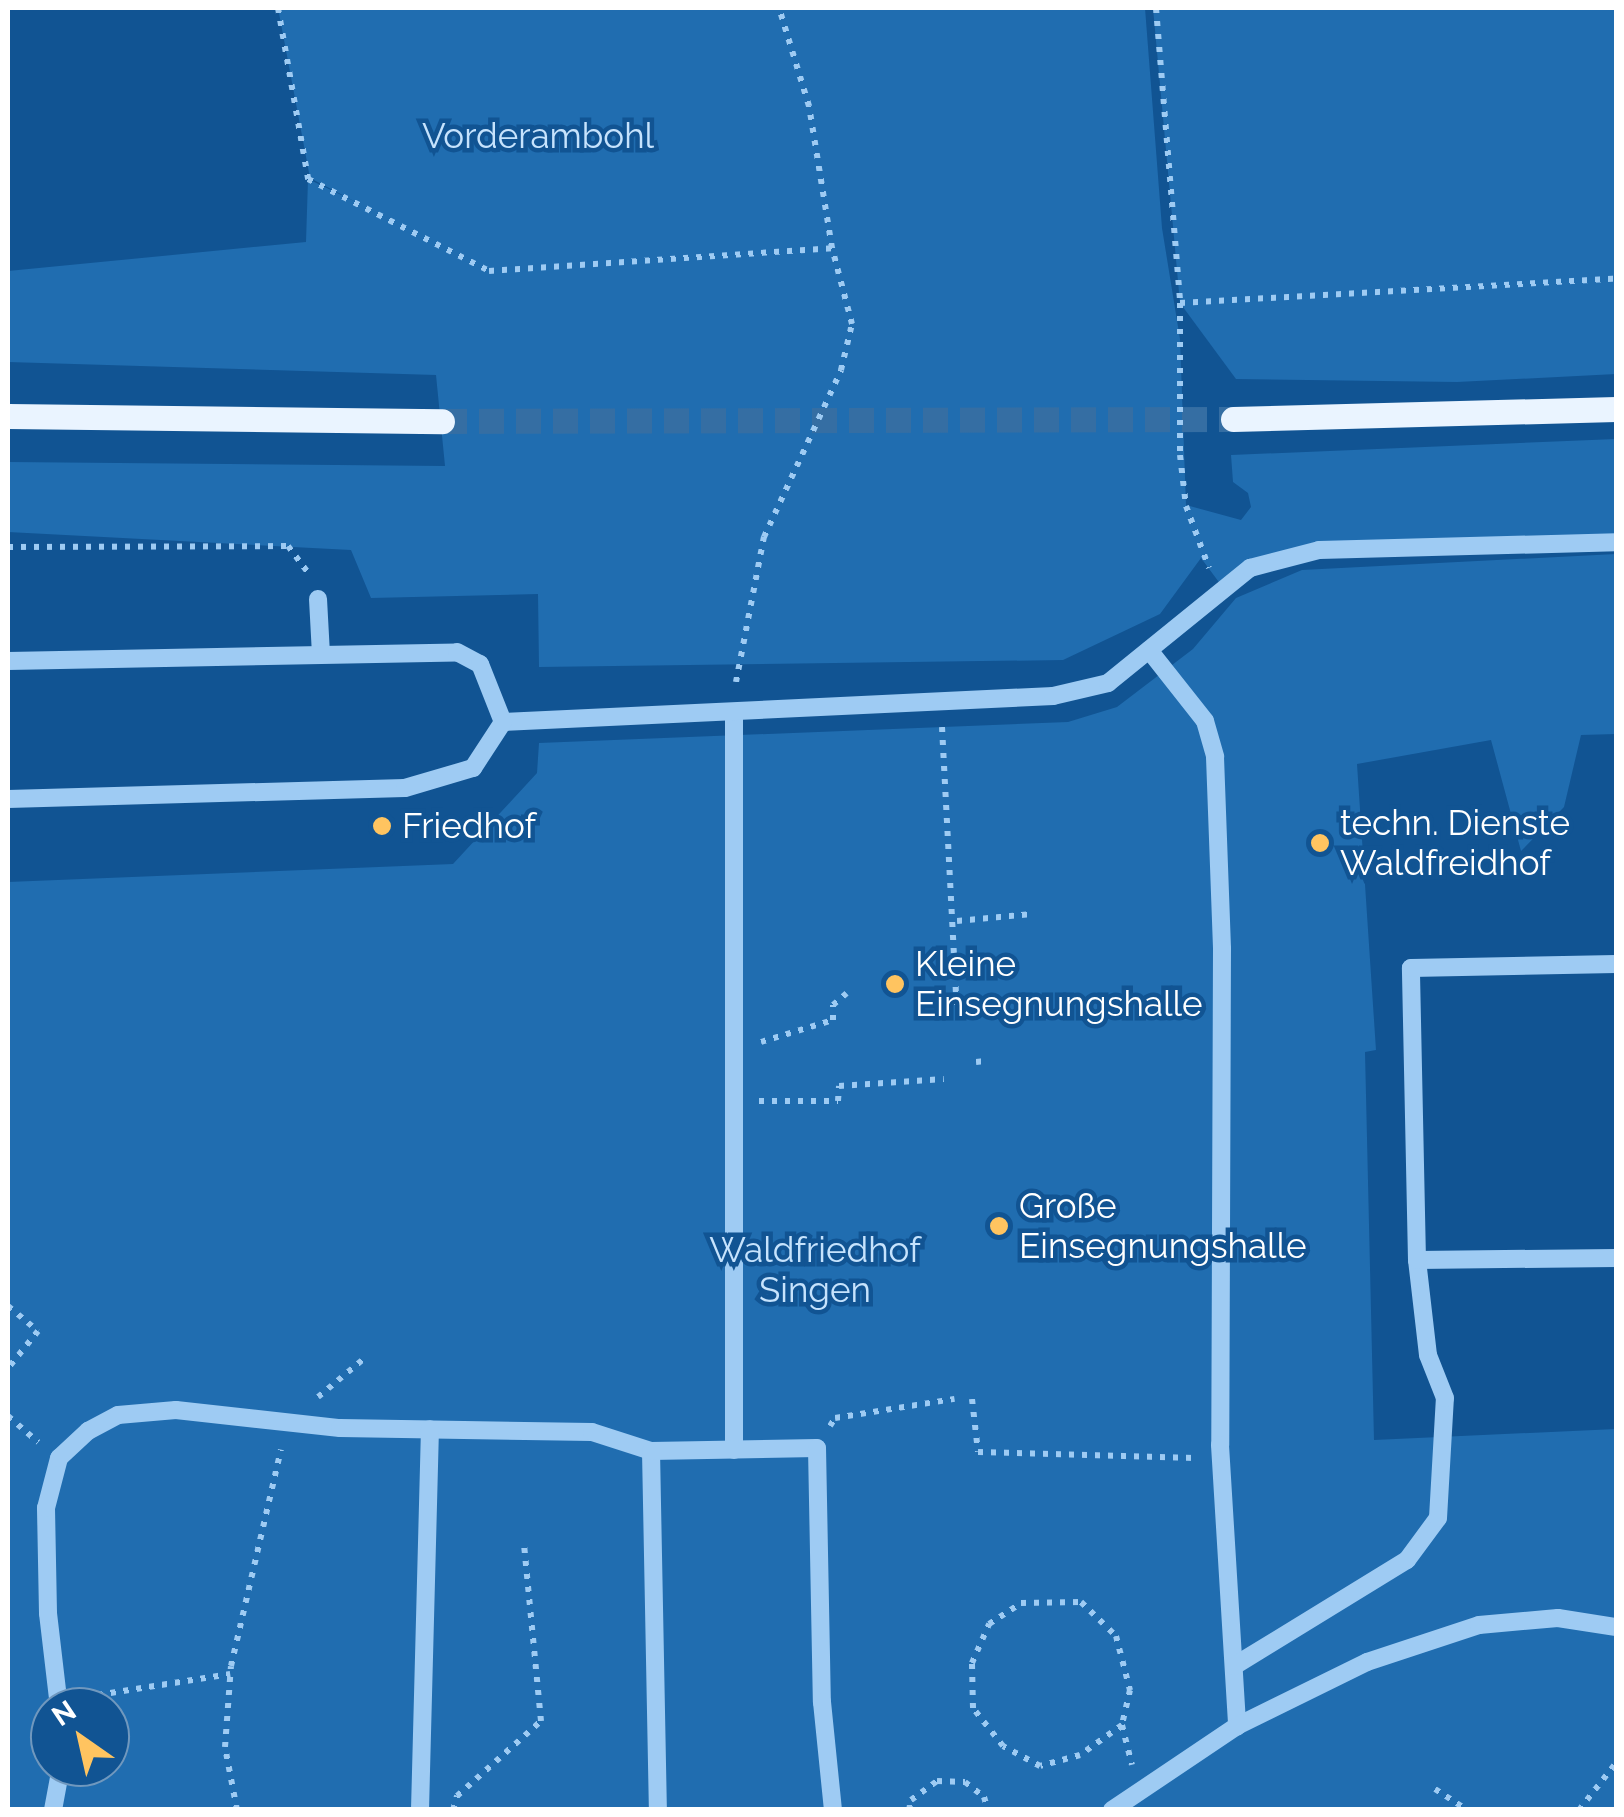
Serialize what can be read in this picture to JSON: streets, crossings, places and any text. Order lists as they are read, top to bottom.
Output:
{
  "parks": ["Vorderambohl", "Waldfriedhof Singen"],
  "places": [
    "Friedhof",
    "techn. Dienste Waldfreidhof",
    "Kleine Einsegnungshalle",
    "Große Einsegnungshalle"
  ],
  "north": "top left"
}
